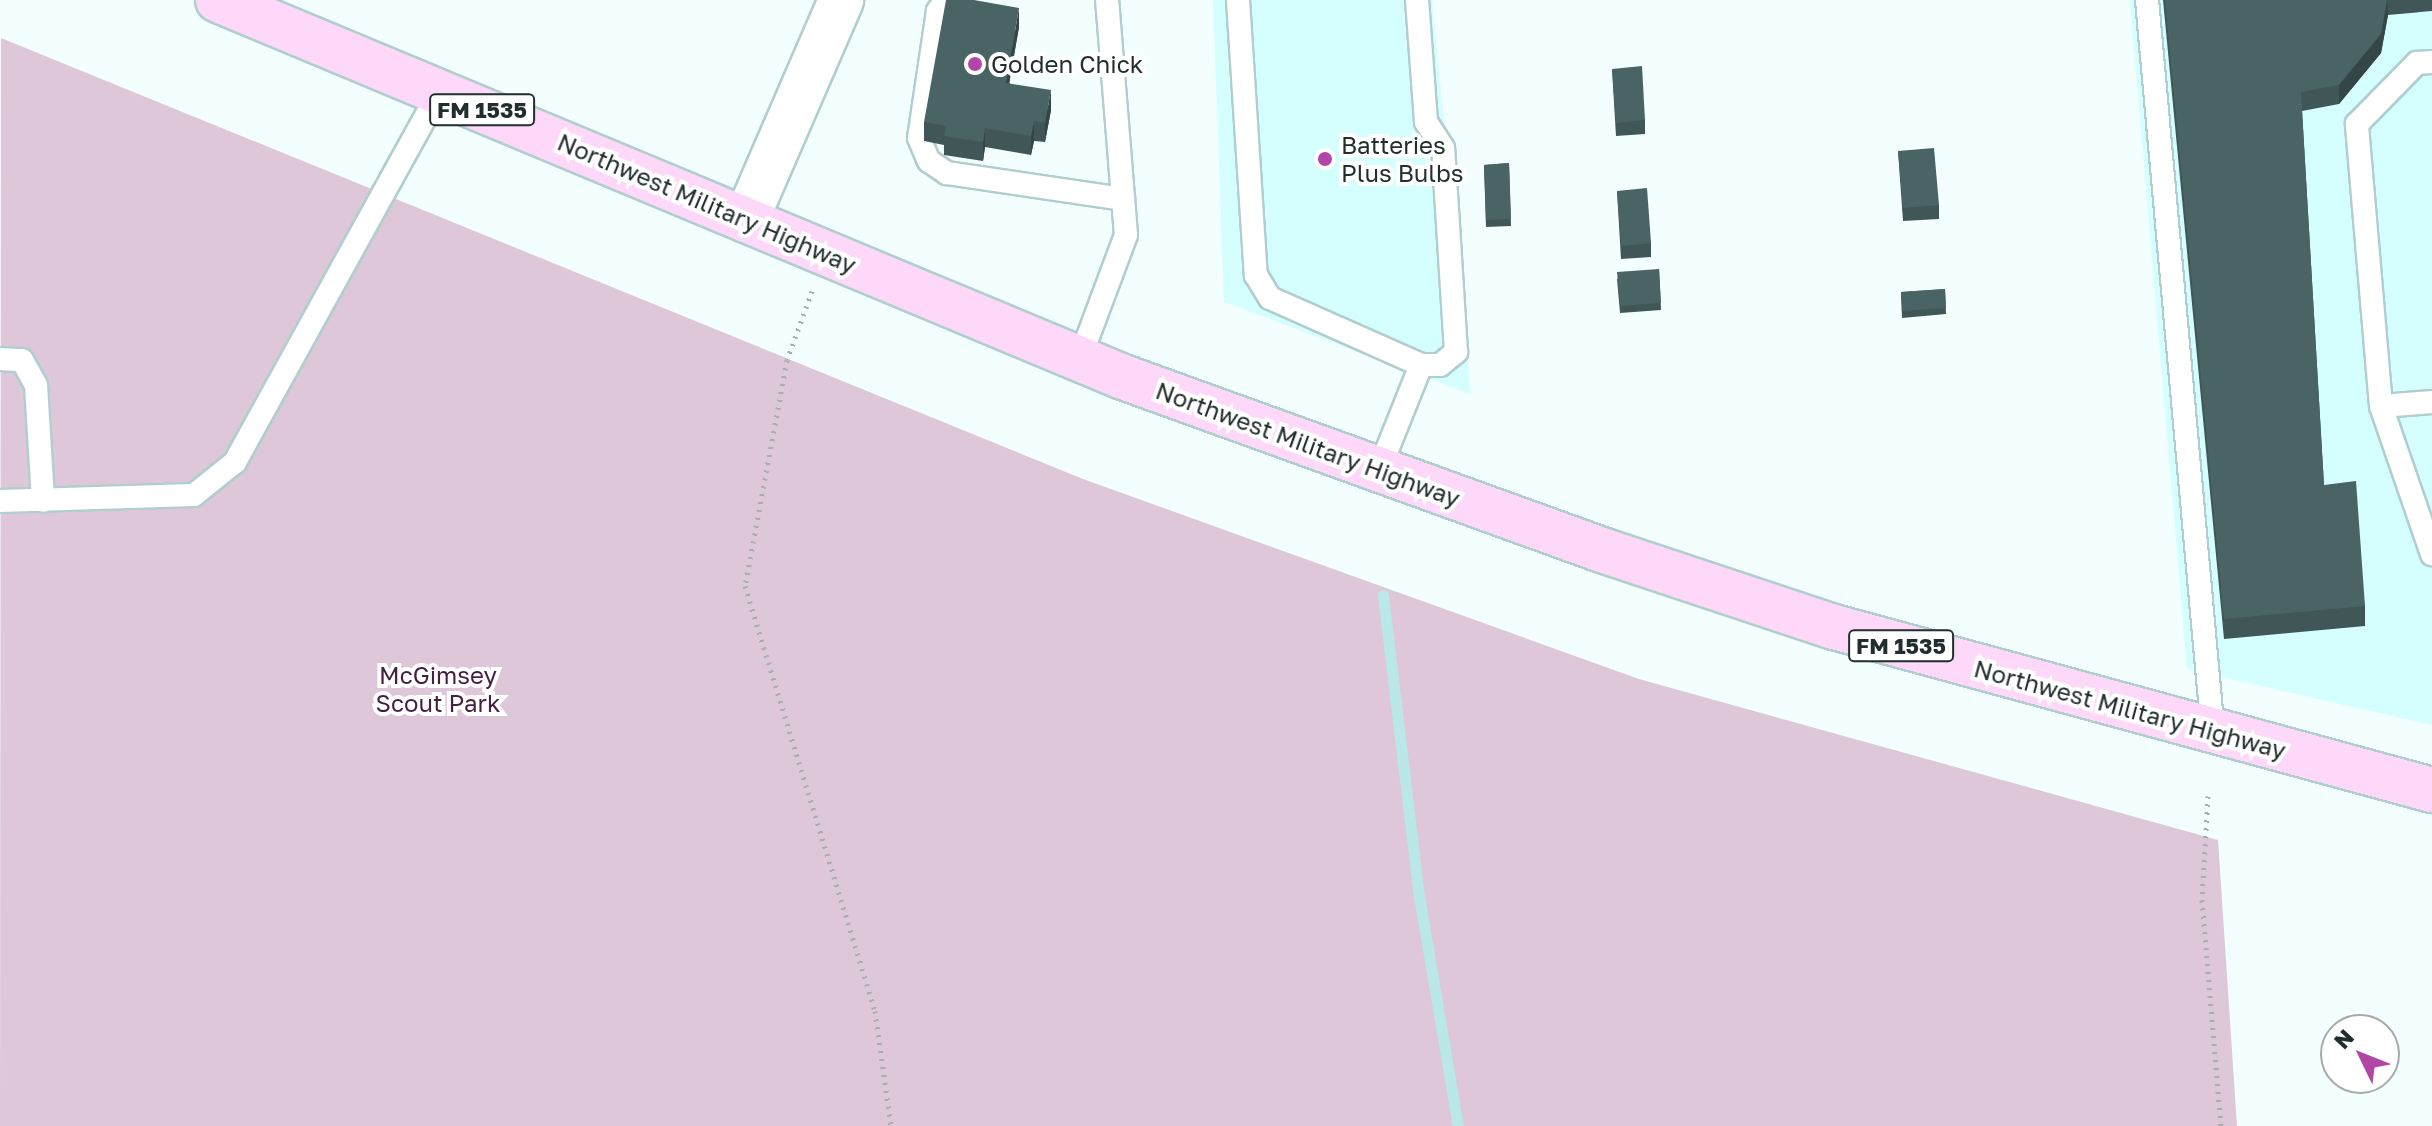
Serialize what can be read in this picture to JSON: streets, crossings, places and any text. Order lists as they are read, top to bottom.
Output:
{
  "streets": {
    "main road": ["FM 1535", "Northwest Military Highway"]
  },
  "parks": ["McGimsey Scout Park"],
  "places": ["Golden Chick", "Batteries Plus Bulbs"],
  "north": "top left"
}
